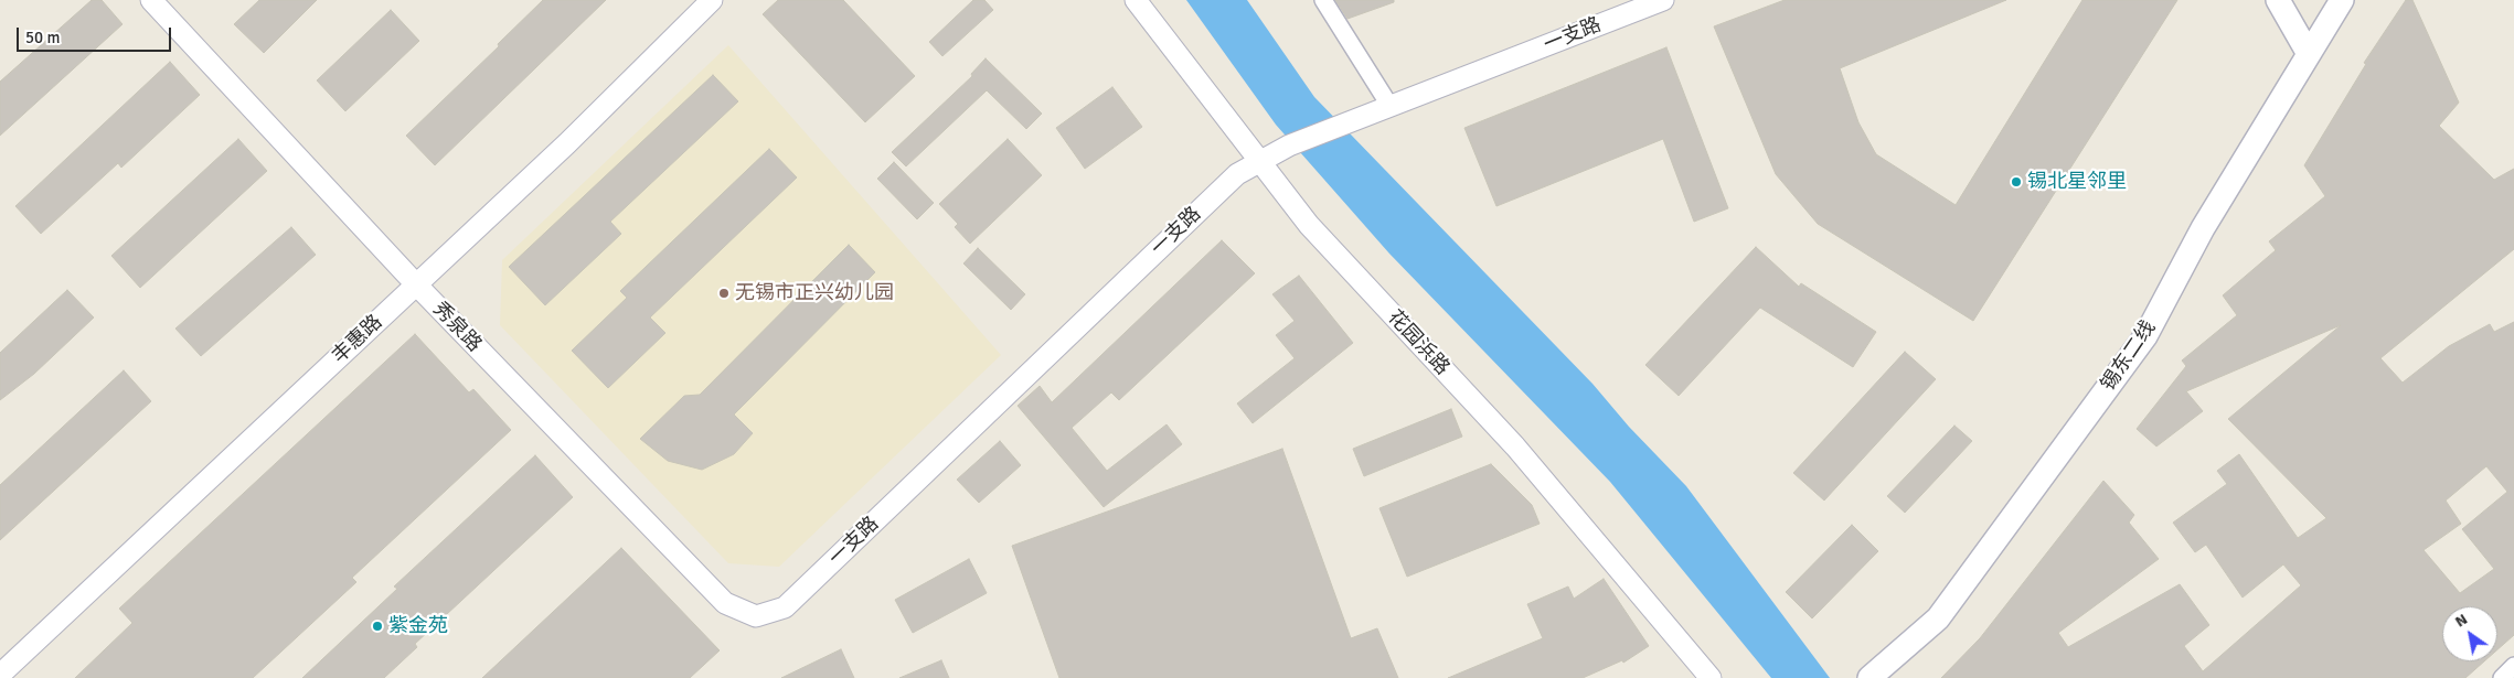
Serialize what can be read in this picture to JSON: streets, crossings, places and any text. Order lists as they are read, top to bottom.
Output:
{
  "streets": {
    "main road": ["锡东二线"],
    "street": [
      "一支路",
      "秀泉路",
      "丰惠路",
      "花园浜路"
    ]
  },
  "crossings": [
    ["一支路", "秀泉路"],
    ["一支路", "花园浜路"],
    ["秀泉路", "丰惠路"]
  ],
  "places": ["锡北星邻里", "无锡市正兴幼儿园", "紫金苑"],
  "scale_bar": "50 m",
  "north": "top left"
}
